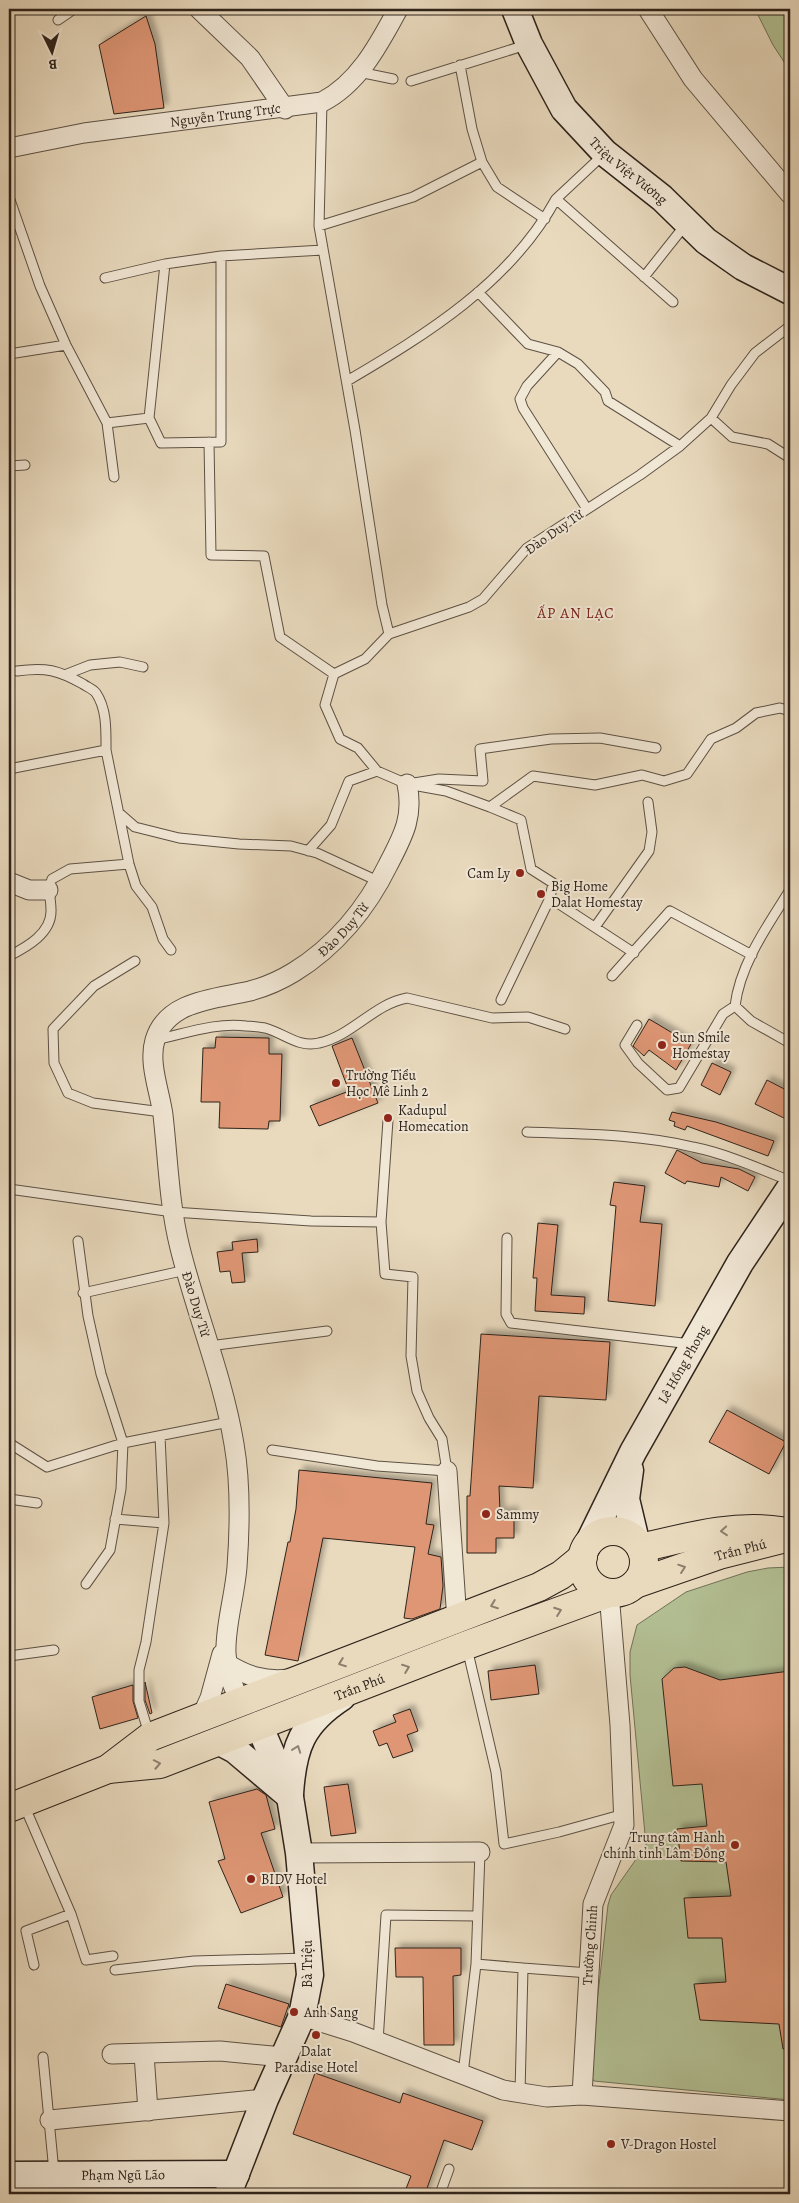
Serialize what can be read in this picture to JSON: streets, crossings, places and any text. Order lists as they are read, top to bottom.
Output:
{
  "streets": {
    "main road": ["Trần Phú"],
    "street": [
      "Nguyễn Trung Trực",
      "Triệu Việt Vương",
      "Đào Duy Từ",
      "Lê Hồng Phong",
      "Trường Chinh",
      "Bà Triệu",
      "Phạm Ngũ Lão"
    ]
  },
  "crossings": [
    ["Đào Duy Từ", "Trần Phú"],
    ["Lê Hồng Phong", "Trần Phú"],
    ["Lê Hồng Phong", "Trường Chinh"],
    ["Trần Phú", "Trường Chinh"],
    ["Trần Phú", "Bà Triệu"],
    ["Bà Triệu", "Phạm Ngũ Lão"]
  ],
  "districts": ["ẤP AN LẠC"],
  "places": [
    "Cam Ly",
    "Big Home Dalat Homestay",
    "Sun Smile Homestay",
    "Trường Tiểu Học Mê Linh 2",
    "Kadupul Homecation",
    "Sammy",
    "Trung tâm Hành chính tỉnh Lâm Đồng",
    "BIDV Hotel",
    "Anh Sang",
    "Dalat Paradise Hotel",
    "V-Dragon Hostel"
  ],
  "north": "bottom"
}
